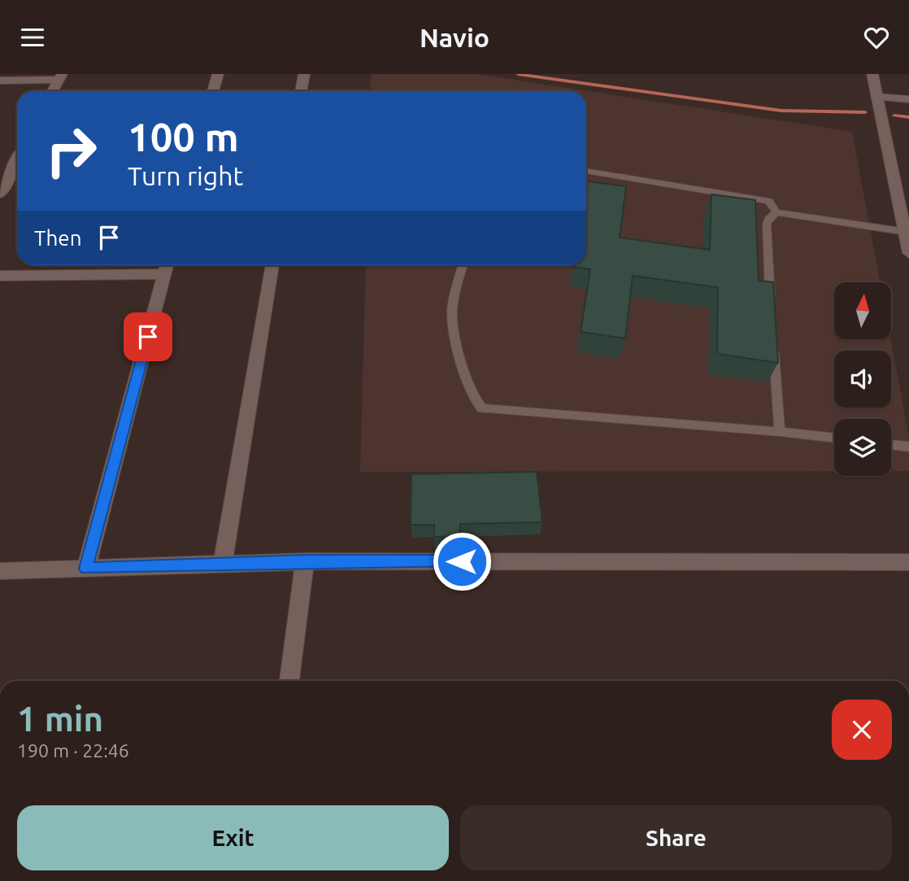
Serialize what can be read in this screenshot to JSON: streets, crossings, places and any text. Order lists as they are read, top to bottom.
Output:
{
  "north": "top",
  "page": {
    "header": "Navio",
    "turn": ["100 m", "Turn right"],
    "then": "Then",
    "heading": ["1 min", "190 m · 22:46"],
    "buttons": ["Exit", "Share"]
  }
}
